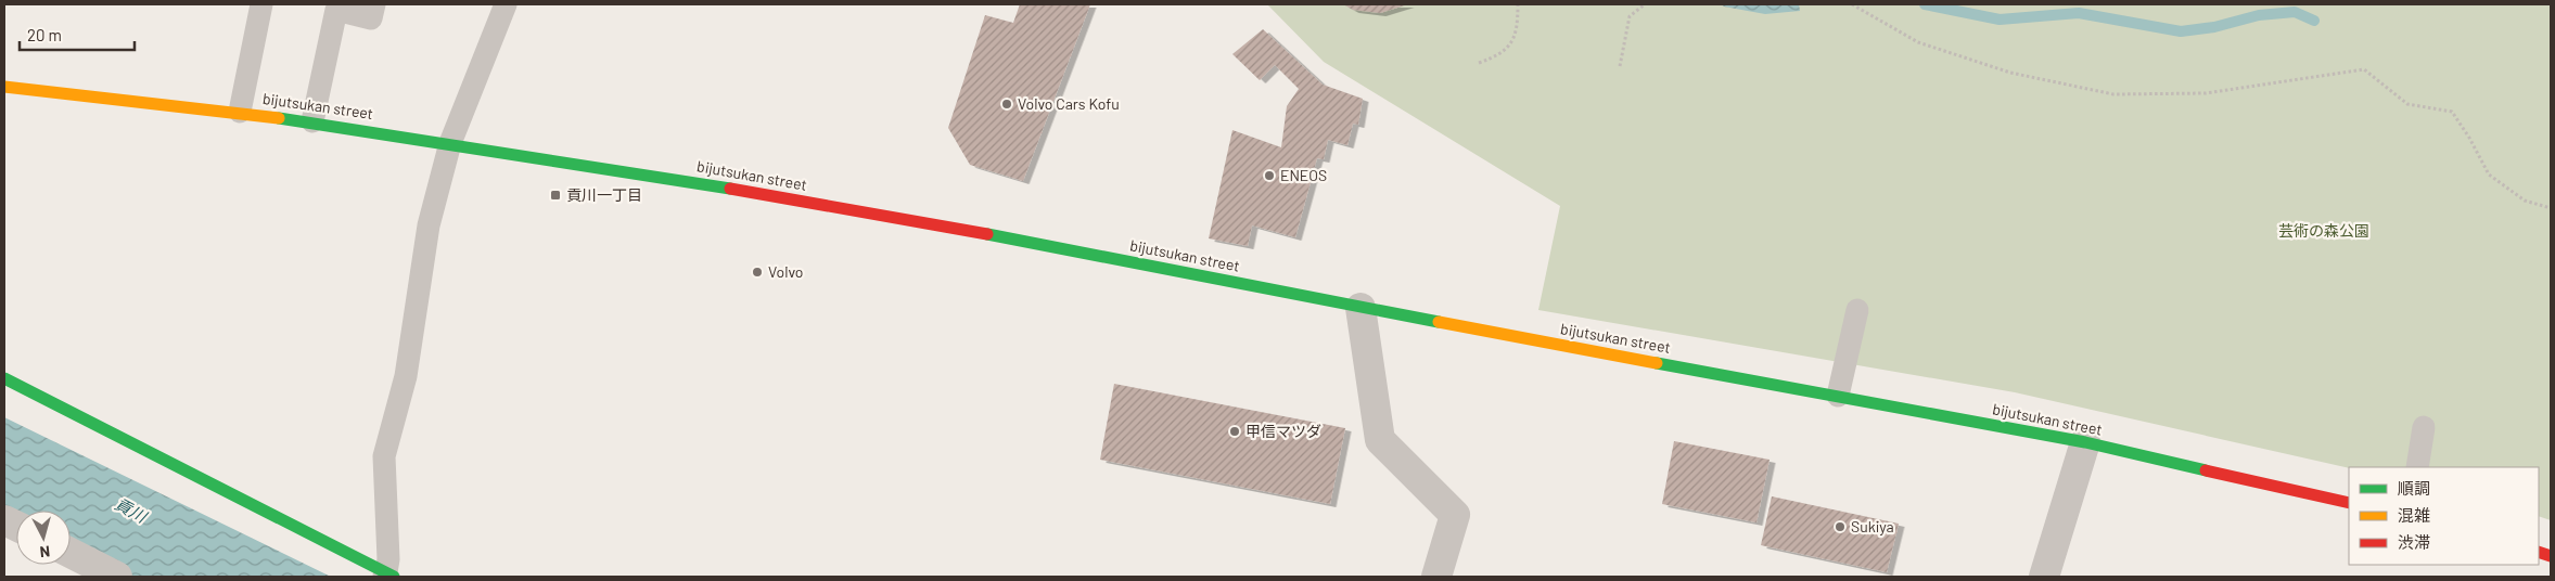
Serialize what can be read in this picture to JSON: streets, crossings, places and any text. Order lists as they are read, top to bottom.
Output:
{
  "streets": {
    "main road": ["bijutsukan street"]
  },
  "water": ["貢川"],
  "parks": ["芸術の森公園"],
  "places": {
    "other": [
      "Volvo Cars Kofu",
      "ENEOS",
      "Volvo",
      "甲信マツダ",
      "Sukiya"
    ],
    "transit": ["貢川一丁目"]
  },
  "legend": ["順調", "混雑", "渋滞"],
  "scale_bar": "20 m",
  "north": "bottom"
}
